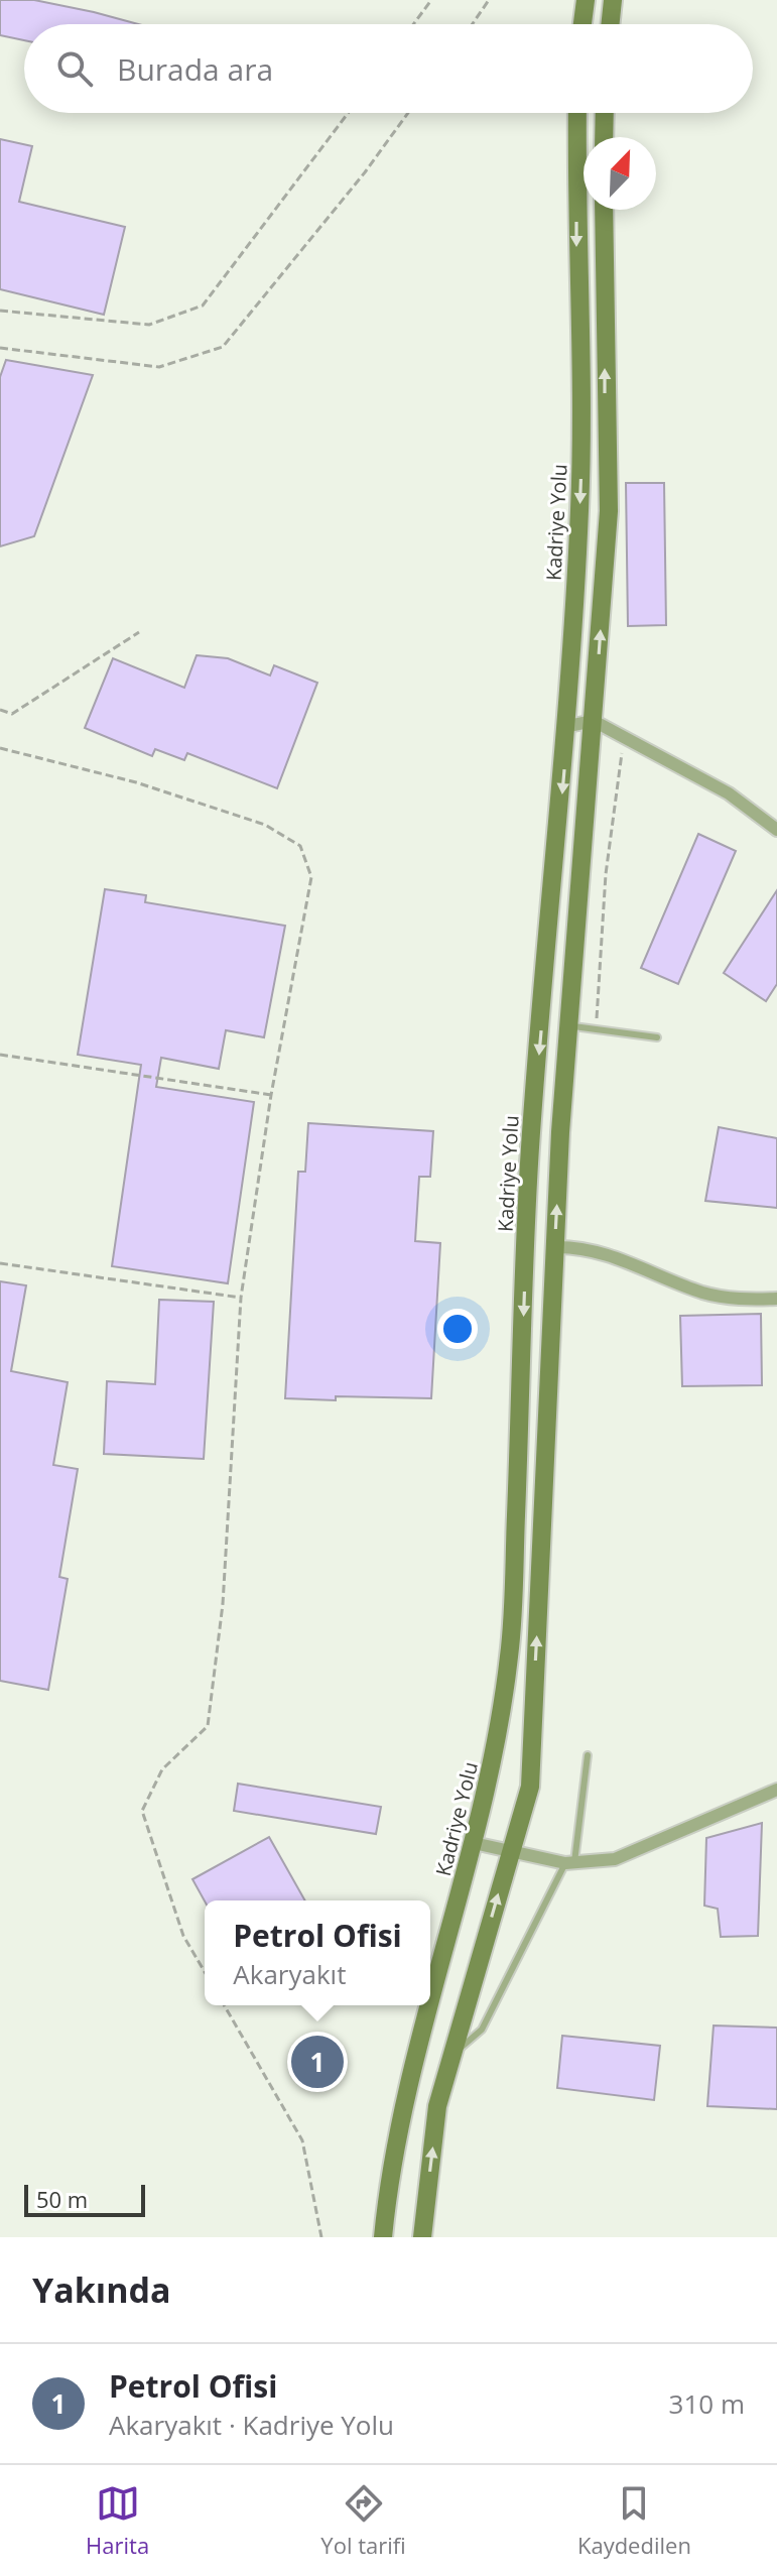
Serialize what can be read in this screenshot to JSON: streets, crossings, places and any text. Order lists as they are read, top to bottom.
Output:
{
  "streets": {
    "main road": ["Kadriye Yolu"]
  },
  "scale_bar": "50 m",
  "north": "top right",
  "page": {
    "search": "Burada ara",
    "popup": ["Petrol Ofisi", "Akaryakıt"],
    "pins": "1",
    "scale": "50 m",
    "heading": "Yakında",
    "list": [
      {
        "mark": "1",
        "name": "Petrol Ofisi",
        "note": "Akaryakıt · Kadriye Yolu",
        "value": "310 m"
      }
    ],
    "nav": ["Harita", "Yol tarifi", "Kaydedilen"]
  }
}
